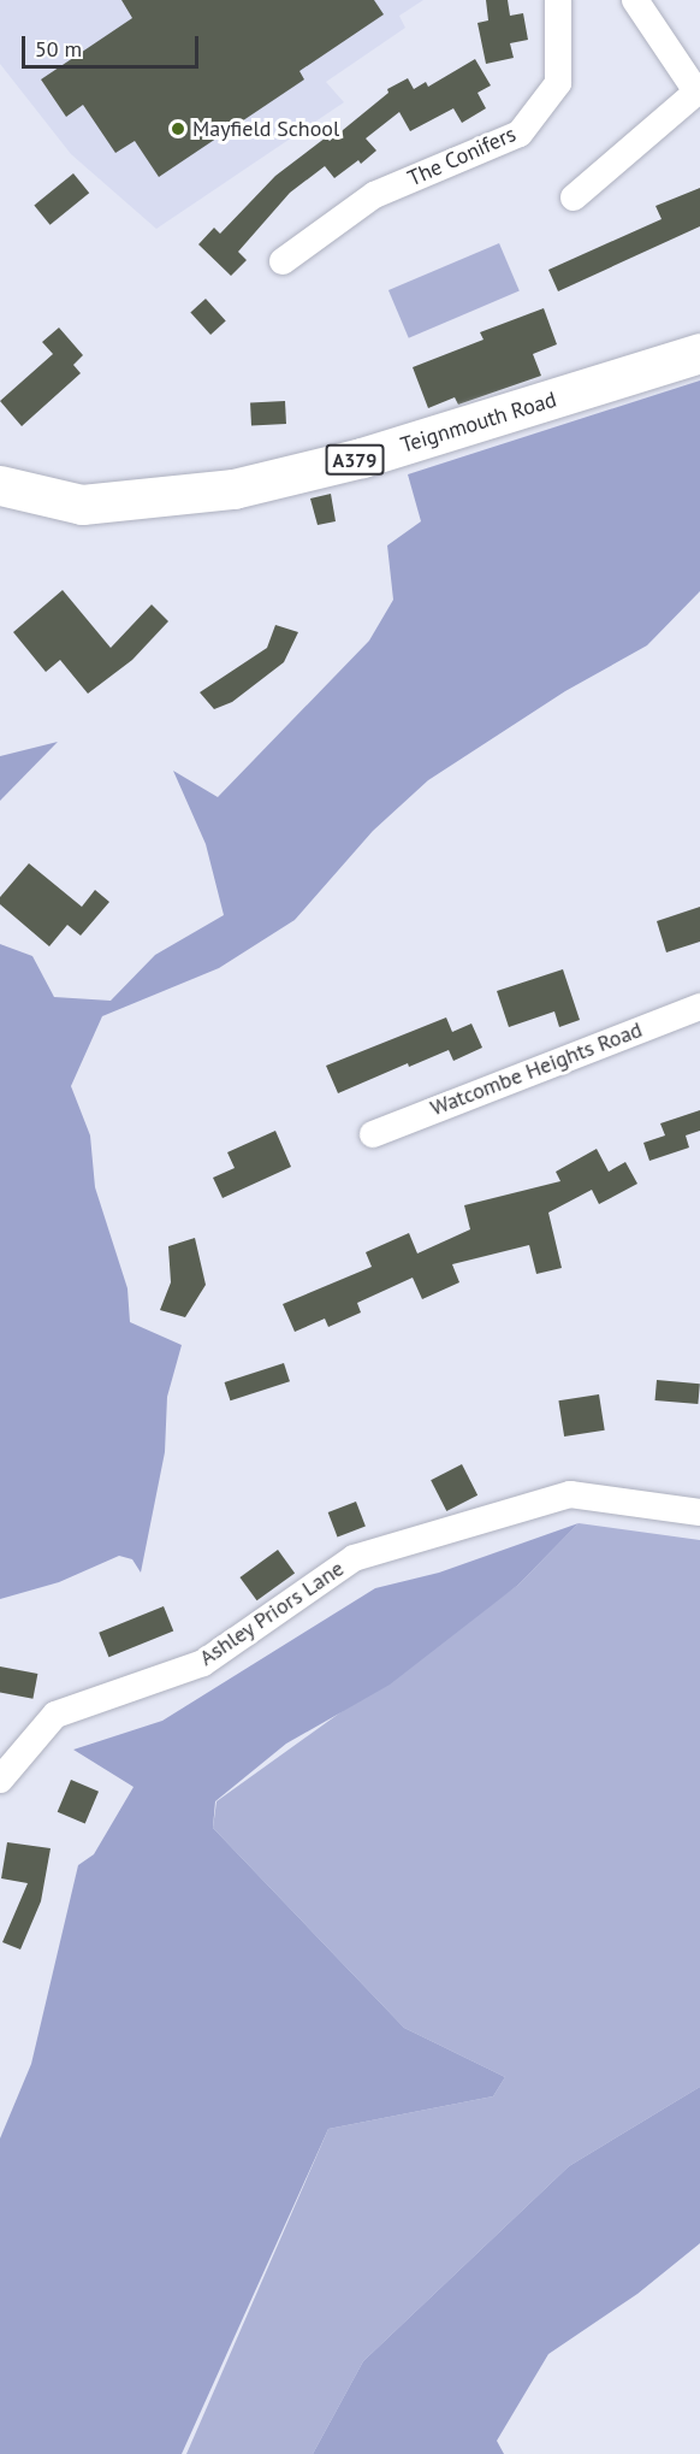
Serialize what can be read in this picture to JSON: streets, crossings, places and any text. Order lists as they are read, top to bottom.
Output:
{
  "streets": {
    "main road": ["Teignmouth Road", "A379"],
    "street": ["The Conifers", "Watcombe Heights Road", "Ashley Priors Lane"]
  },
  "places": ["Mayfield School"],
  "scale_bar": "50 m"
}
